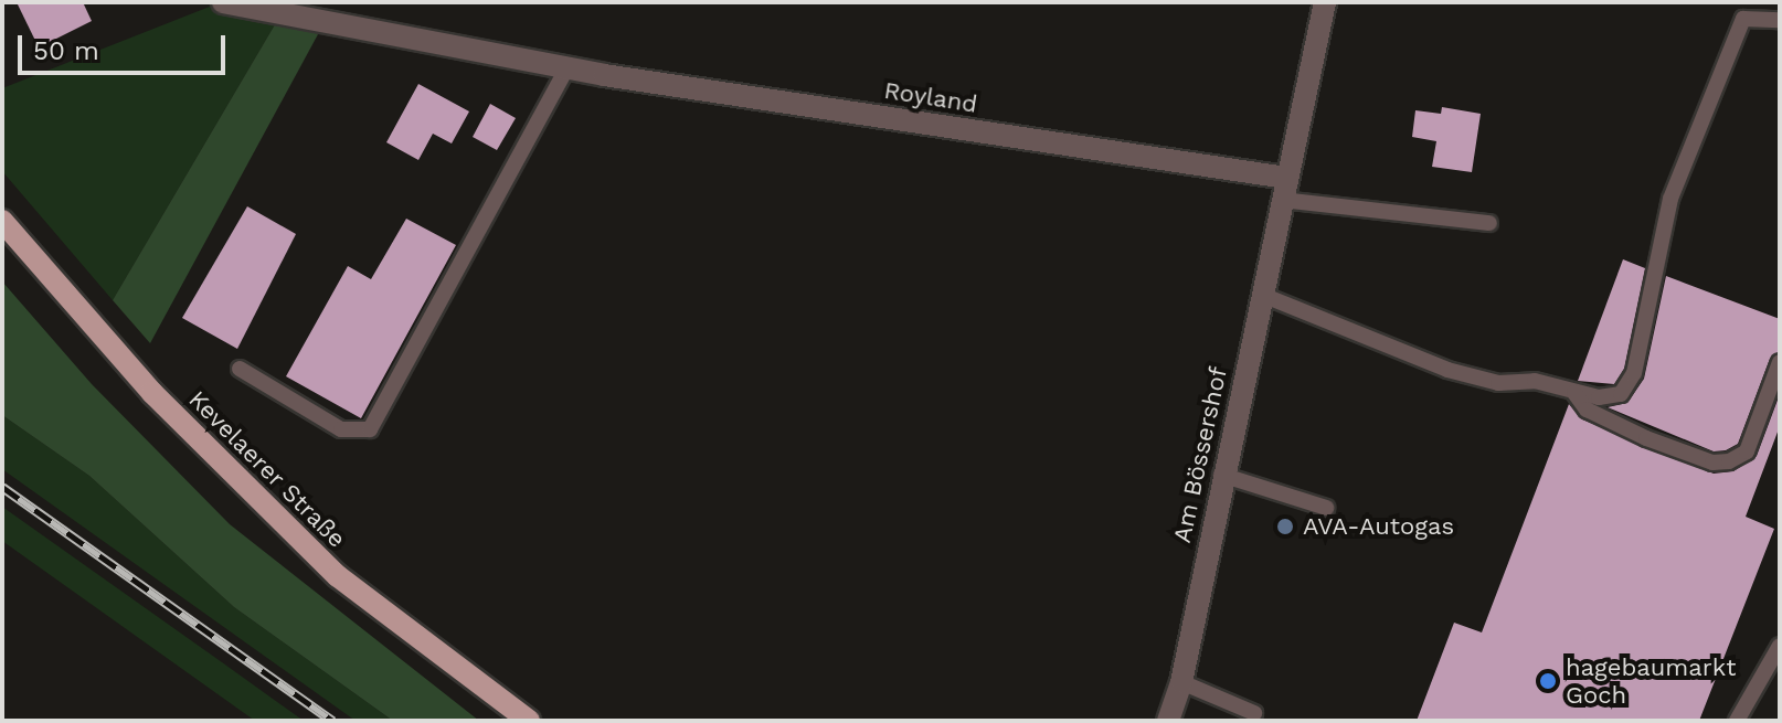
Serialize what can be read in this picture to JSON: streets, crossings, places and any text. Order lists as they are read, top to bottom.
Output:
{
  "streets": {
    "main road": ["Kevelaerer Straße"],
    "street": ["Royland", "Am Bössershof"]
  },
  "crossings": [
    ["Royland", "Am Bössershof"]
  ],
  "places": ["AVA-Autogas", "hagebaumarkt Goch"],
  "scale_bar": "50 m"
}
